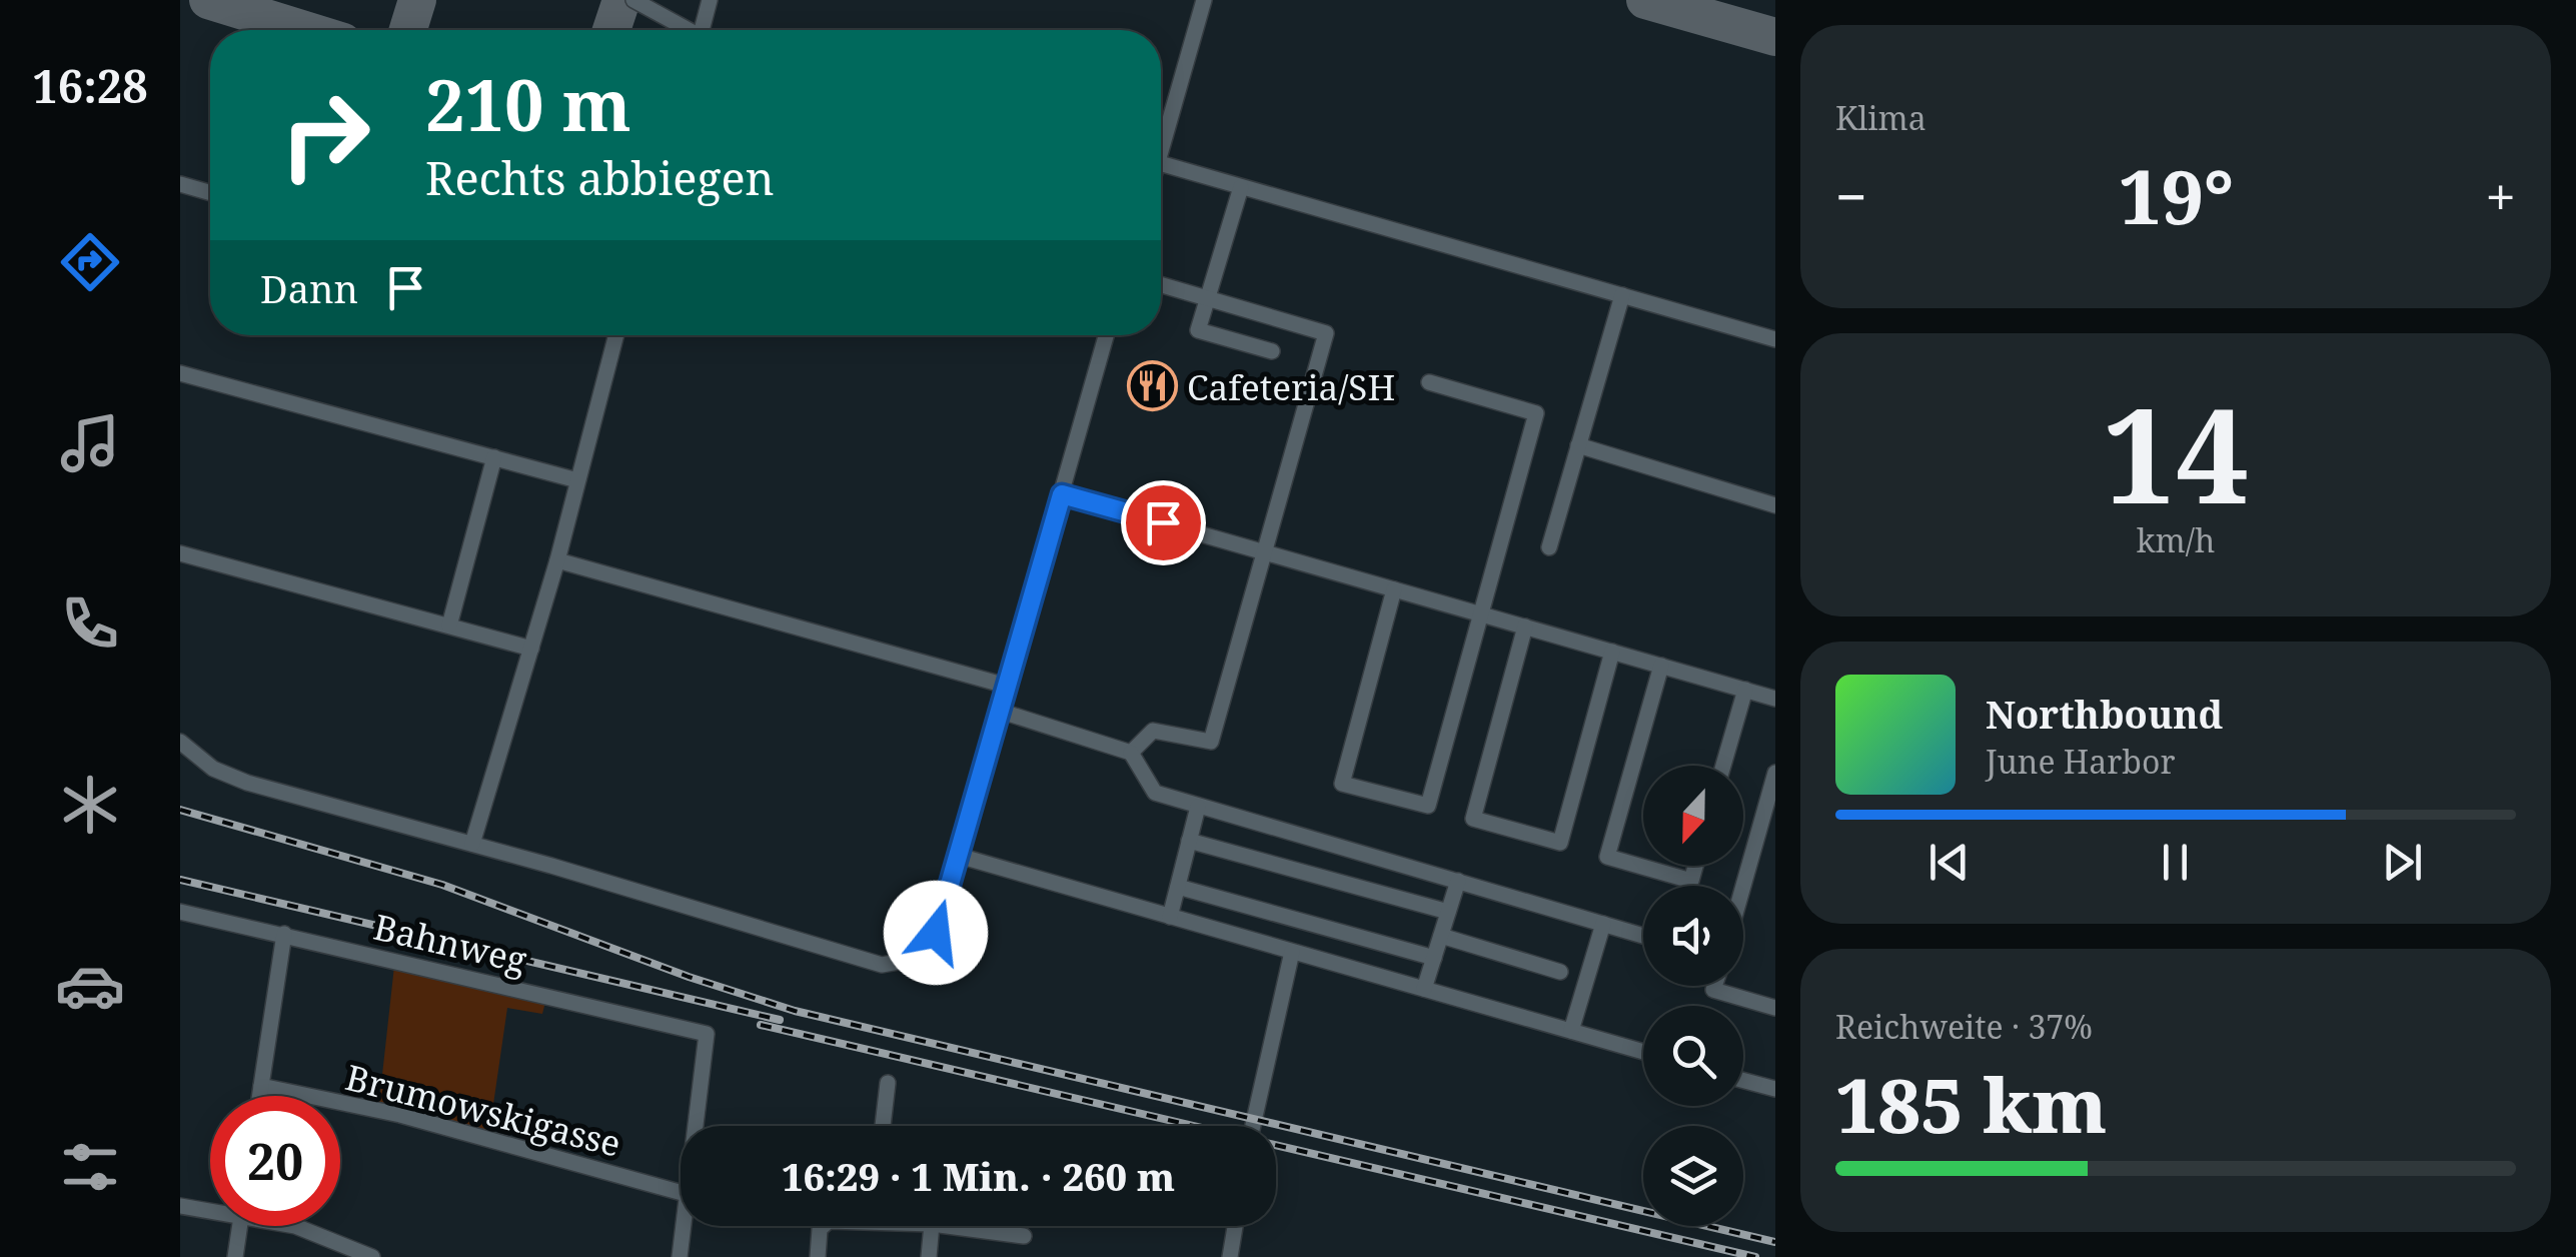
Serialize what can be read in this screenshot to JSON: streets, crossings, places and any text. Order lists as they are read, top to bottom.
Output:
{
  "streets": {
    "street": ["Bahnweg", "Brumowskigasse"]
  },
  "places": {
    "restaurant": ["Cafeteria/SH"]
  },
  "north": "bottom",
  "page": {
    "tabs": "16:28",
    "tile": [
      "Klima",
      ["14", "km/h"],
      ["Reichweite · 37%", "185 km"]
    ],
    "turn": ["210 m", "Rechts abbiegen"],
    "heat": ["−", "19°", "+"],
    "then": "Dann",
    "song": ["Northbound", "June Harbor"],
    "limit": "20",
    "trip": "16:29 · 1 Min. · 260 m"
  }
}
